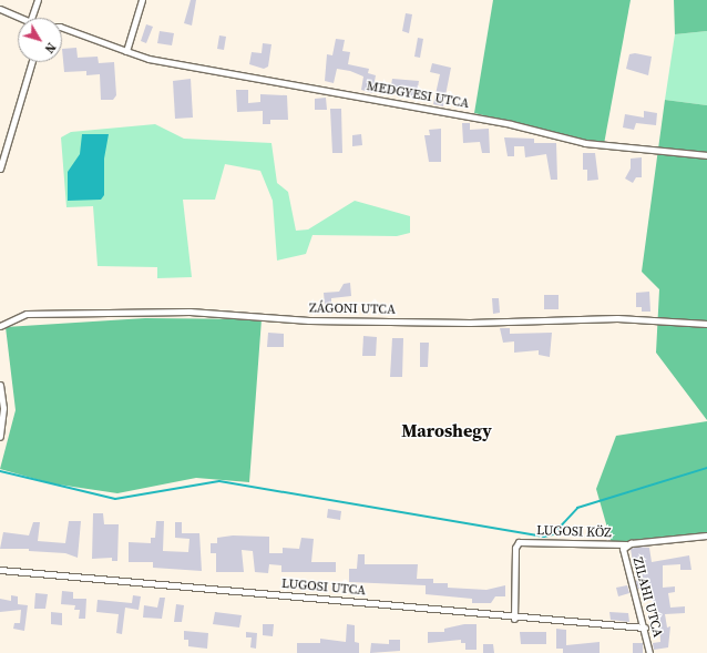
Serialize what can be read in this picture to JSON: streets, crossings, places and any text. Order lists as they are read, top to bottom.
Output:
{
  "streets": {
    "street": [
      "MEDGYESI UTCA",
      "ZÁGONI UTCA",
      "LUGOSI KÖZ",
      "LUGOSI UTCA",
      "ZILAHI UTCA"
    ]
  },
  "crossings": [
    ["LUGOSI KÖZ", "LUGOSI UTCA"],
    ["LUGOSI KÖZ", "ZILAHI UTCA"],
    ["LUGOSI UTCA", "ZILAHI UTCA"]
  ],
  "districts": ["Maroshegy"],
  "north": "bottom right"
}
